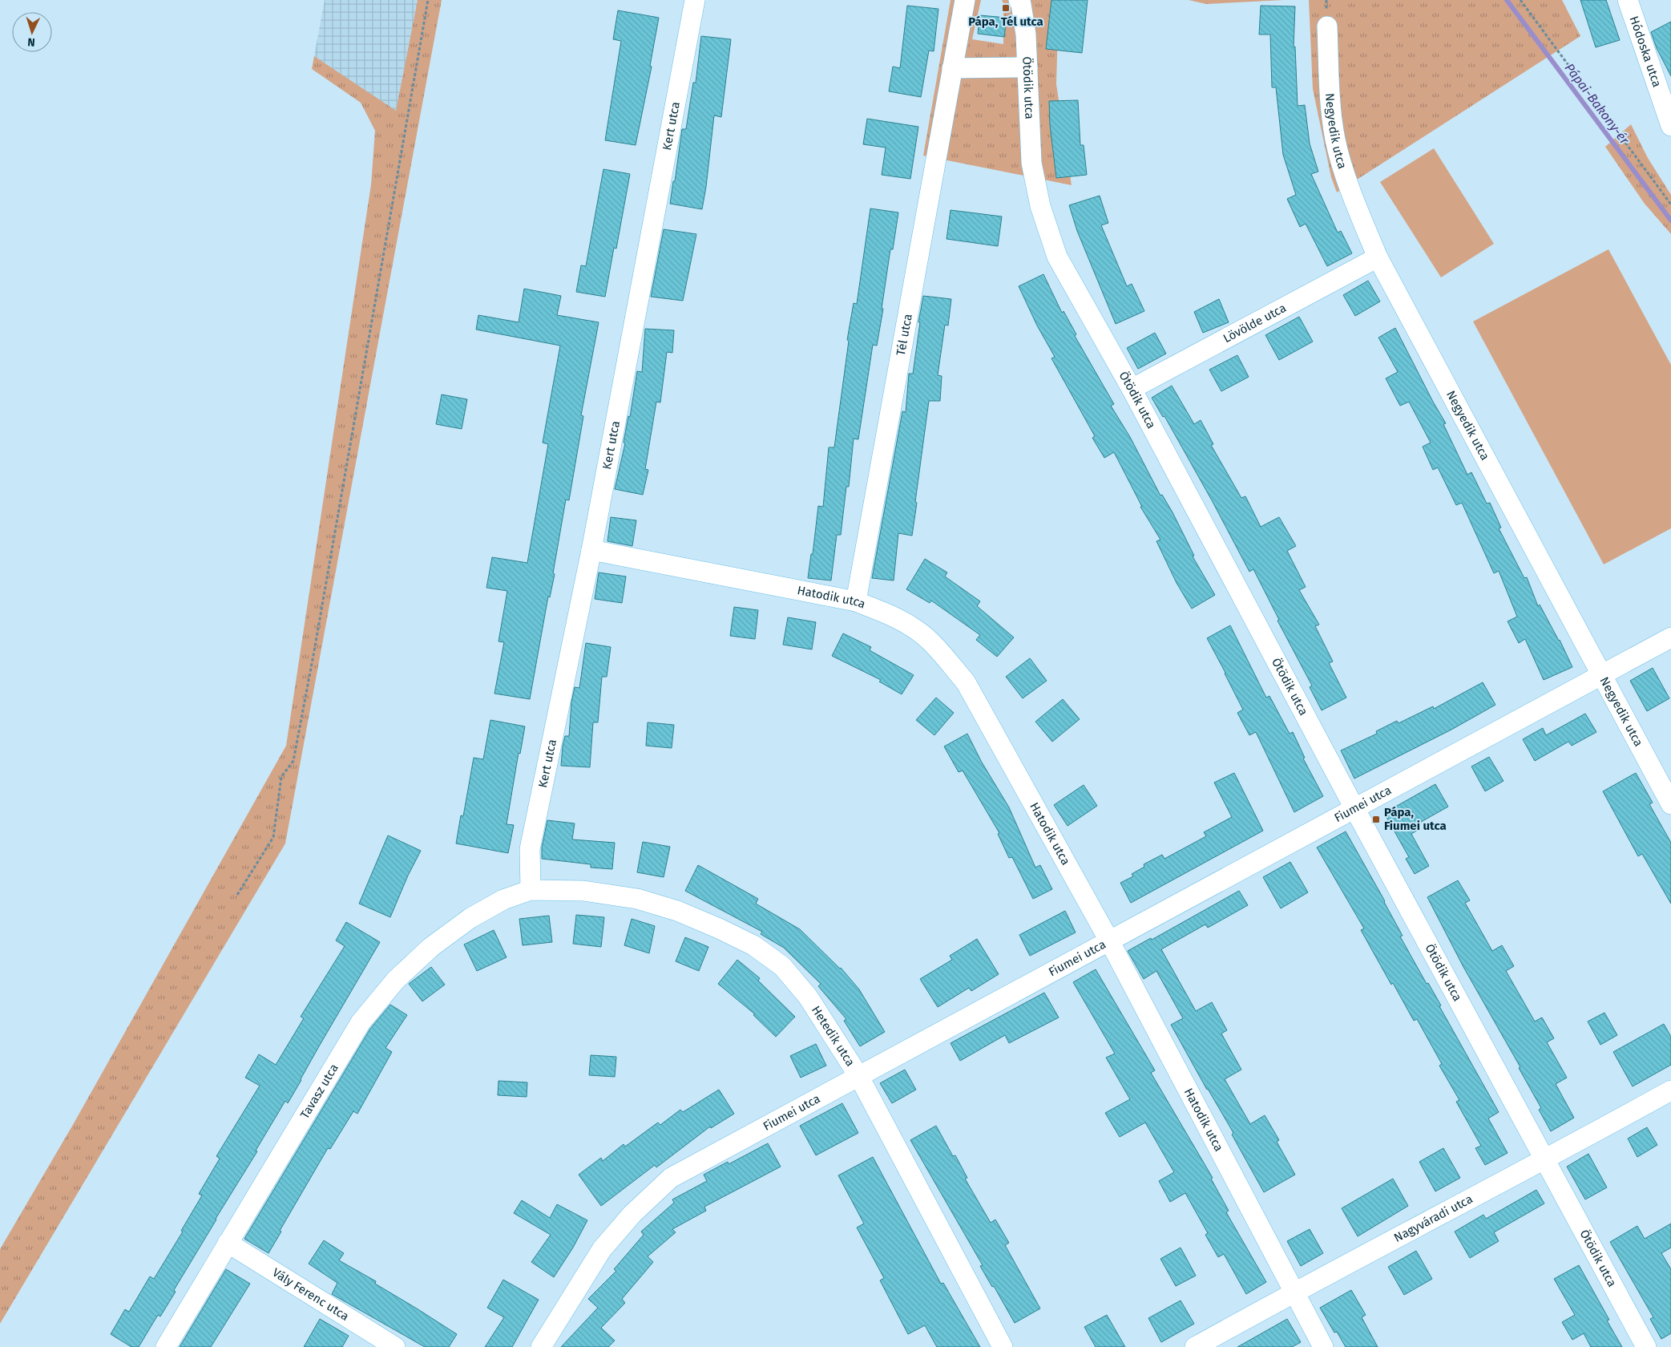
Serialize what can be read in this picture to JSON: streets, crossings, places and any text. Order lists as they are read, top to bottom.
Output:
{
  "streets": {
    "street": [
      "Hódoska utca",
      "Ötödik utca",
      "Kert utca",
      "Negyedik utca",
      "Lövölde utca",
      "Tél utca",
      "Hatodik utca",
      "Fiumei utca",
      "Hetedik utca",
      "Tavasz utca",
      "Nagyváradi utca",
      "Vály Ferenc utca"
    ]
  },
  "crossings": [
    ["Ötödik utca", "Lövölde utca"],
    ["Ötödik utca", "Fiumei utca"],
    ["Ötödik utca", "Nagyváradi utca"],
    ["Kert utca", "Hatodik utca"],
    ["Kert utca", "Hetedik utca"],
    ["Kert utca", "Tavasz utca"],
    ["Negyedik utca", "Lövölde utca"],
    ["Negyedik utca", "Fiumei utca"],
    ["Tél utca", "Hatodik utca"],
    ["Hatodik utca", "Fiumei utca"],
    ["Hatodik utca", "Nagyváradi utca"],
    ["Fiumei utca", "Hetedik utca"],
    ["Hetedik utca", "Tavasz utca"],
    ["Tavasz utca", "Vály Ferenc utca"]
  ],
  "water": ["Pápai-Bakony-ér"],
  "places": {
    "transit": ["Pápa, Tél utca", "Pápa, Fiumei utca"]
  },
  "north": "bottom"
}
